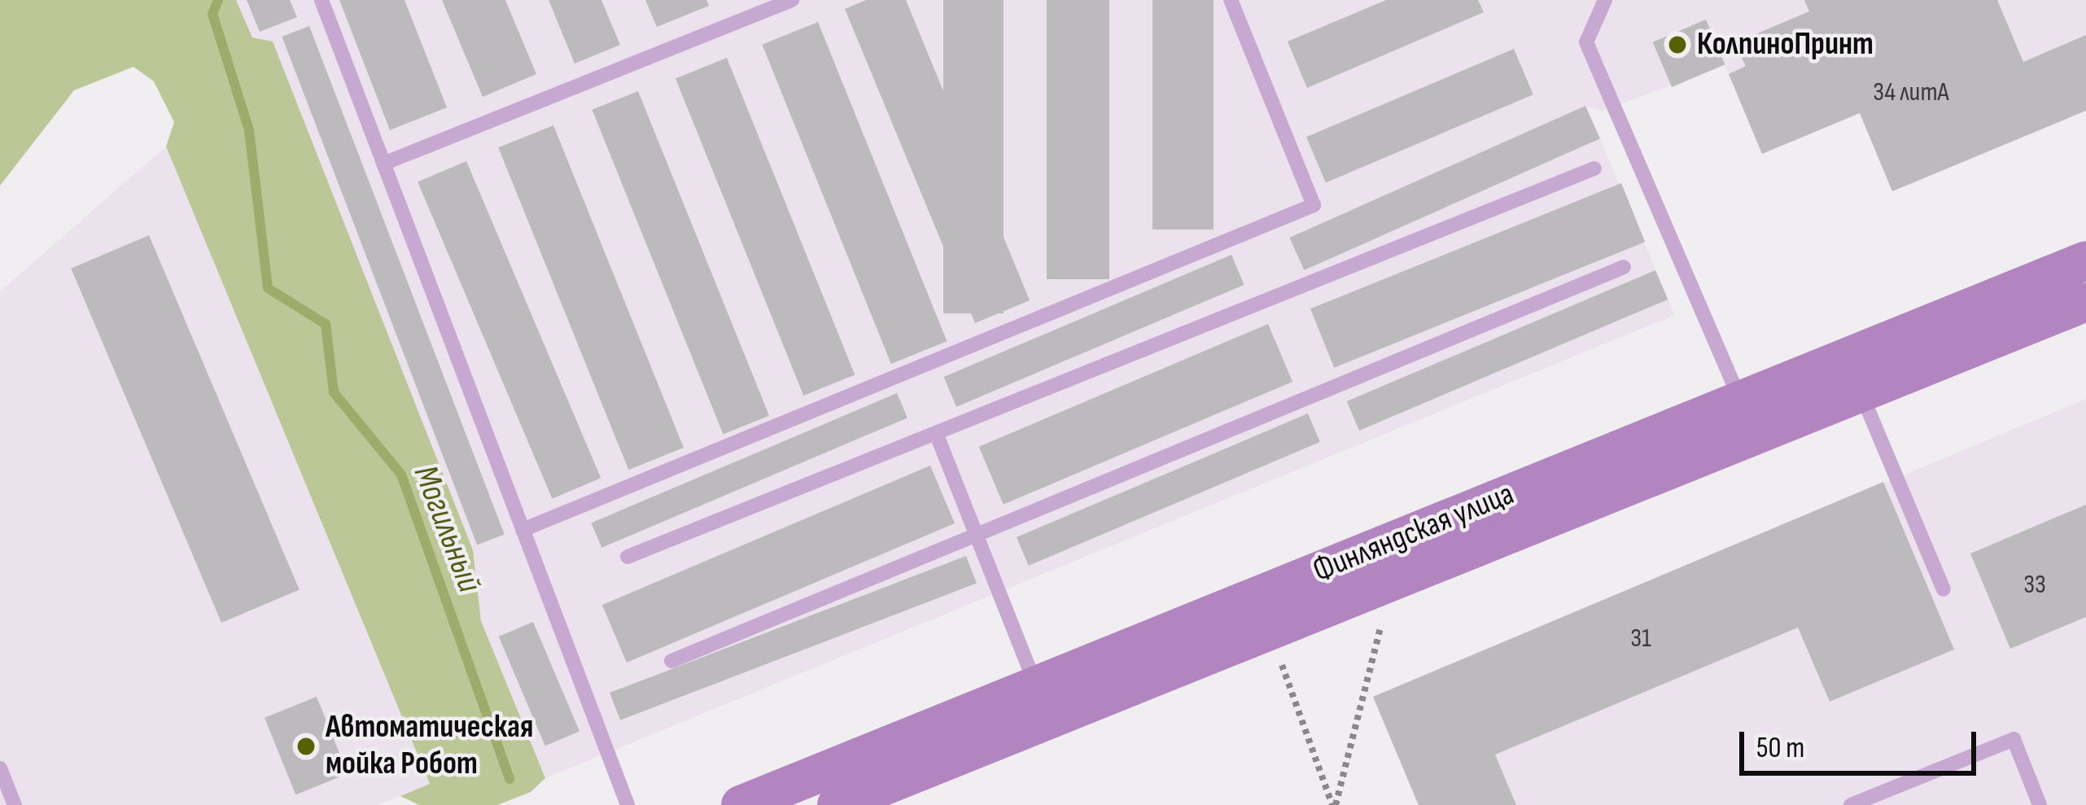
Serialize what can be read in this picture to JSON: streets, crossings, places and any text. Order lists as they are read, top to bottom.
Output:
{
  "streets": {
    "street": ["Финляндская улица"]
  },
  "water": ["Могильный"],
  "places": ["КолпиноПринт", "Автоматическая мойка Робот"],
  "house_numbers": ["34 литА", "33", "31"],
  "scale_bar": "50 m"
}
